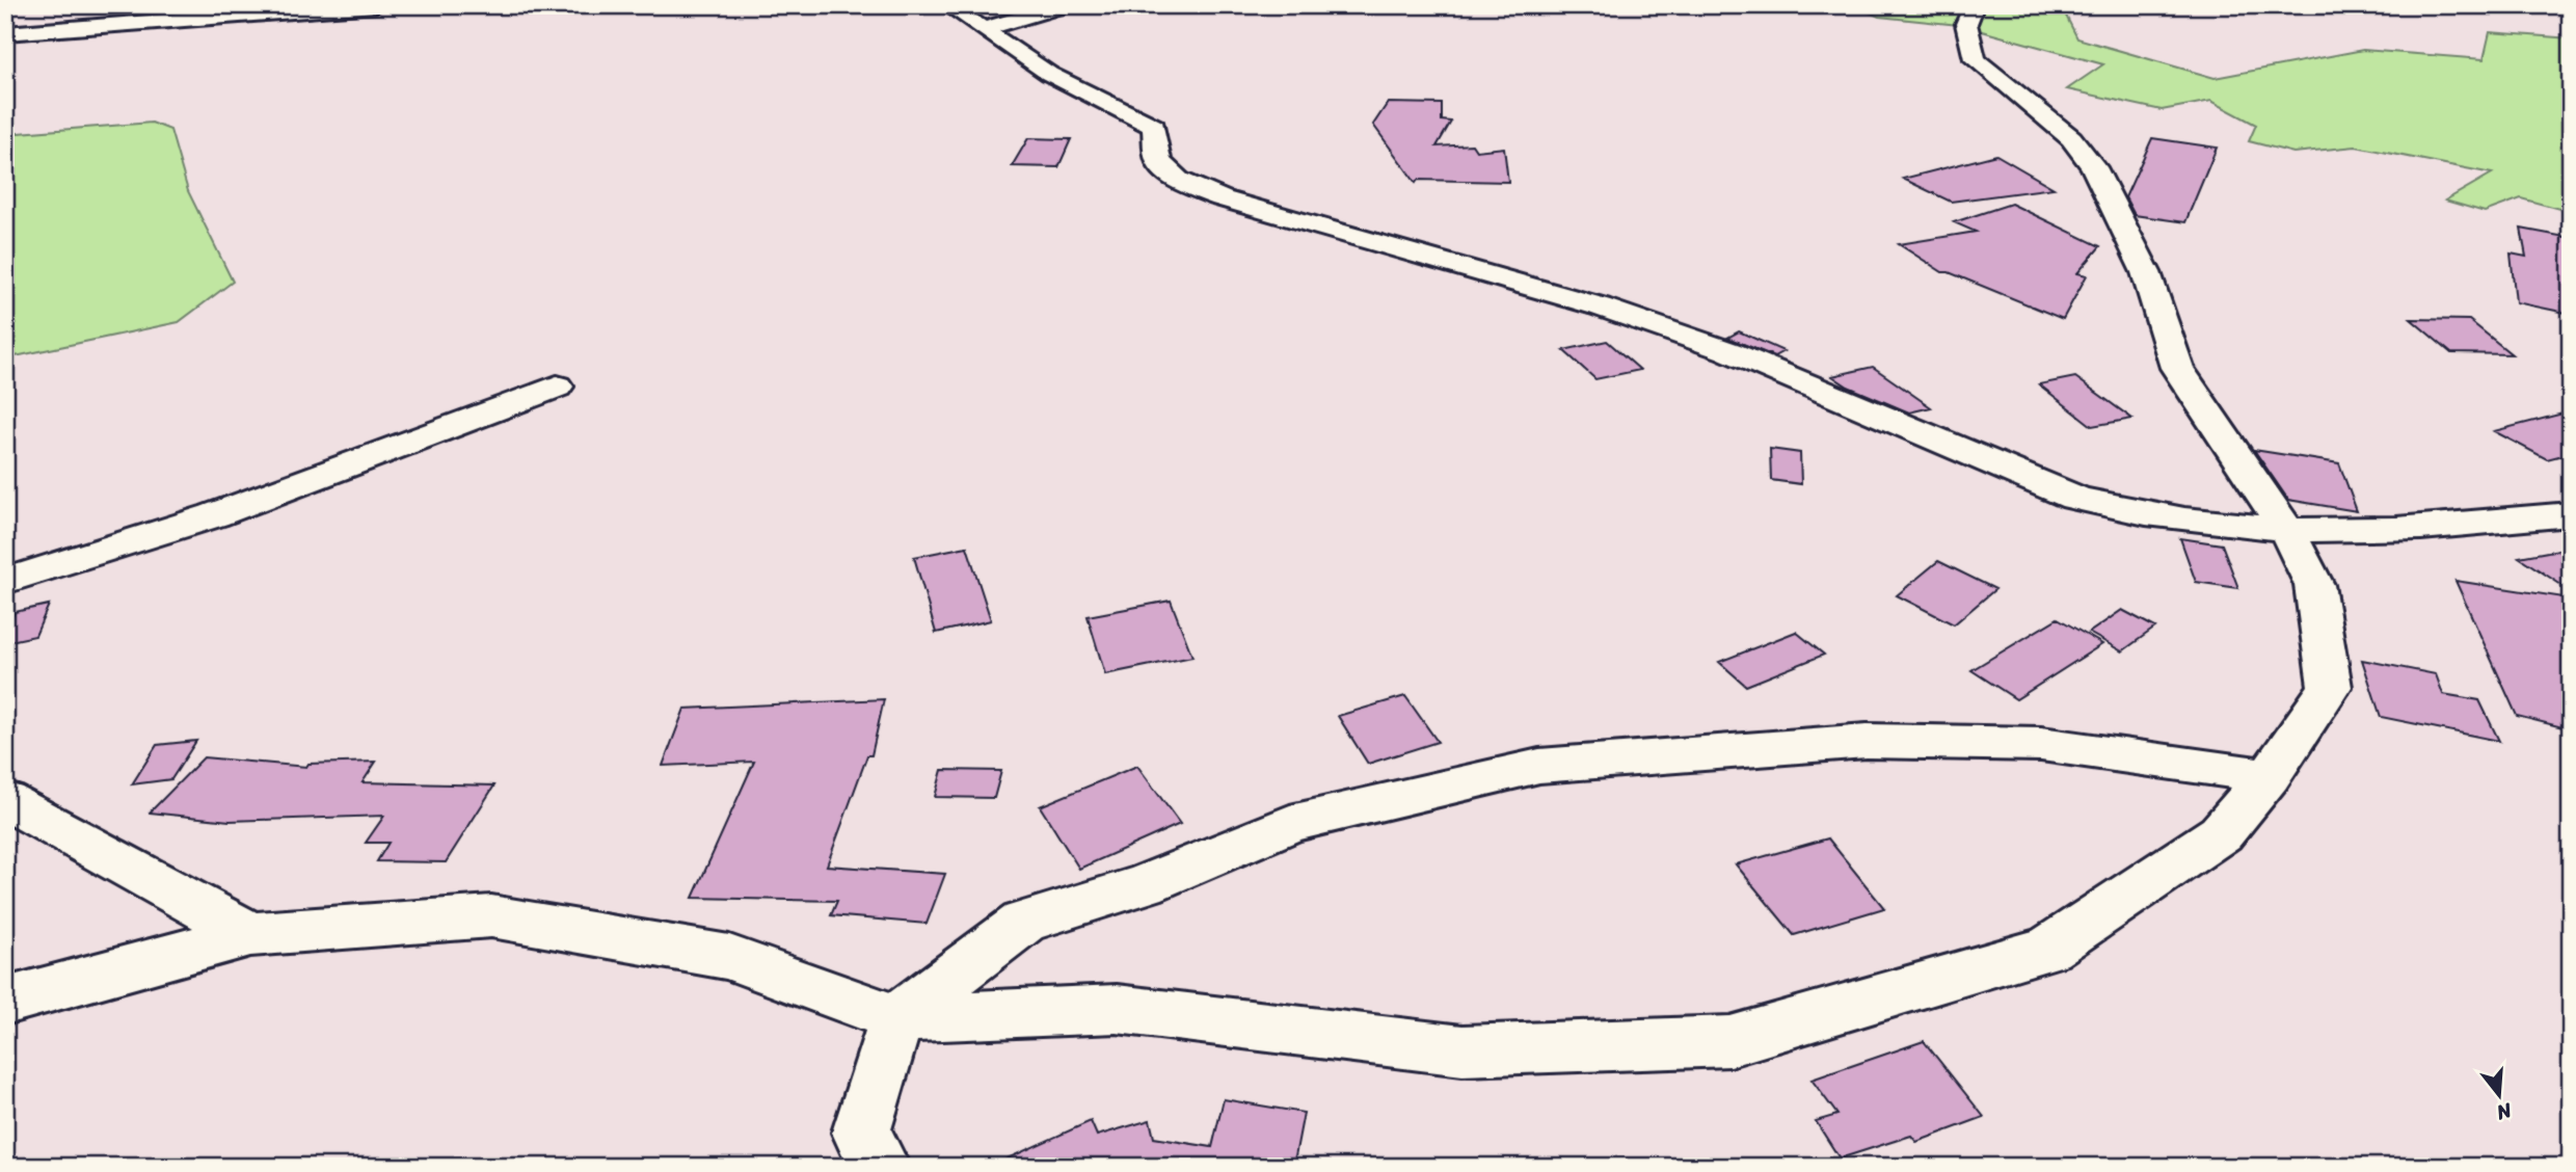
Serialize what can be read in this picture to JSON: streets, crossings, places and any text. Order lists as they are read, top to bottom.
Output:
{
  "north": "bottom"
}
